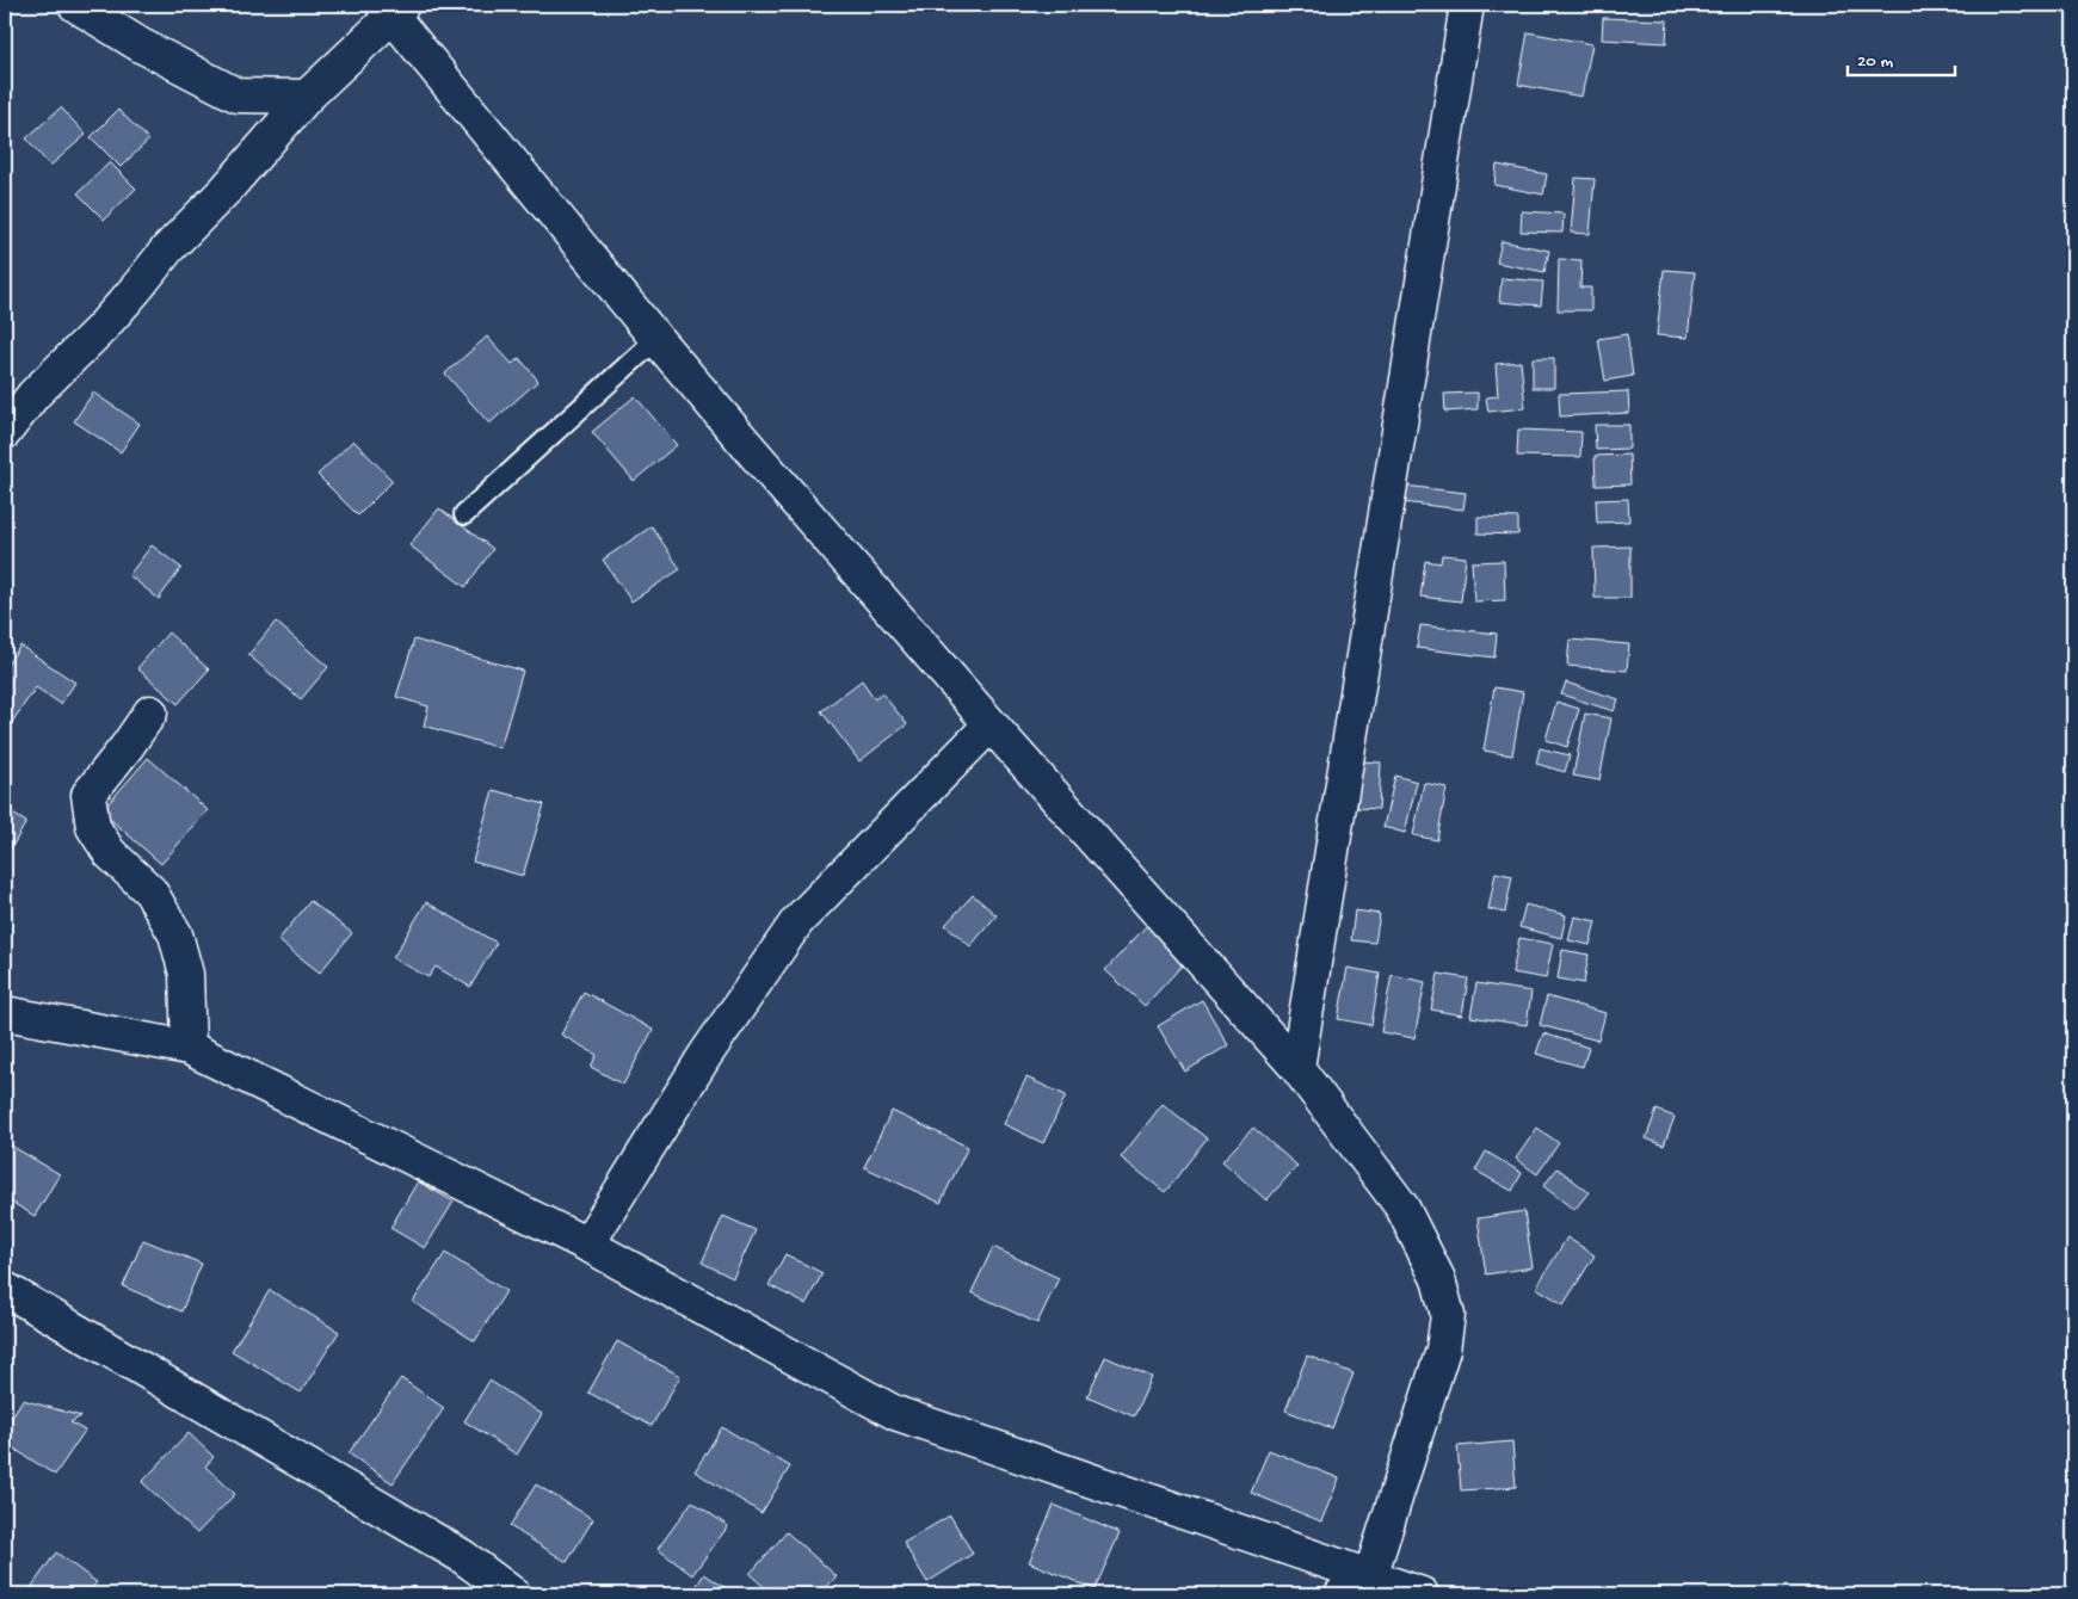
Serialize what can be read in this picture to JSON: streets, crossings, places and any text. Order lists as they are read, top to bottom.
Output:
{
  "scale_bar": "20 m"
}
